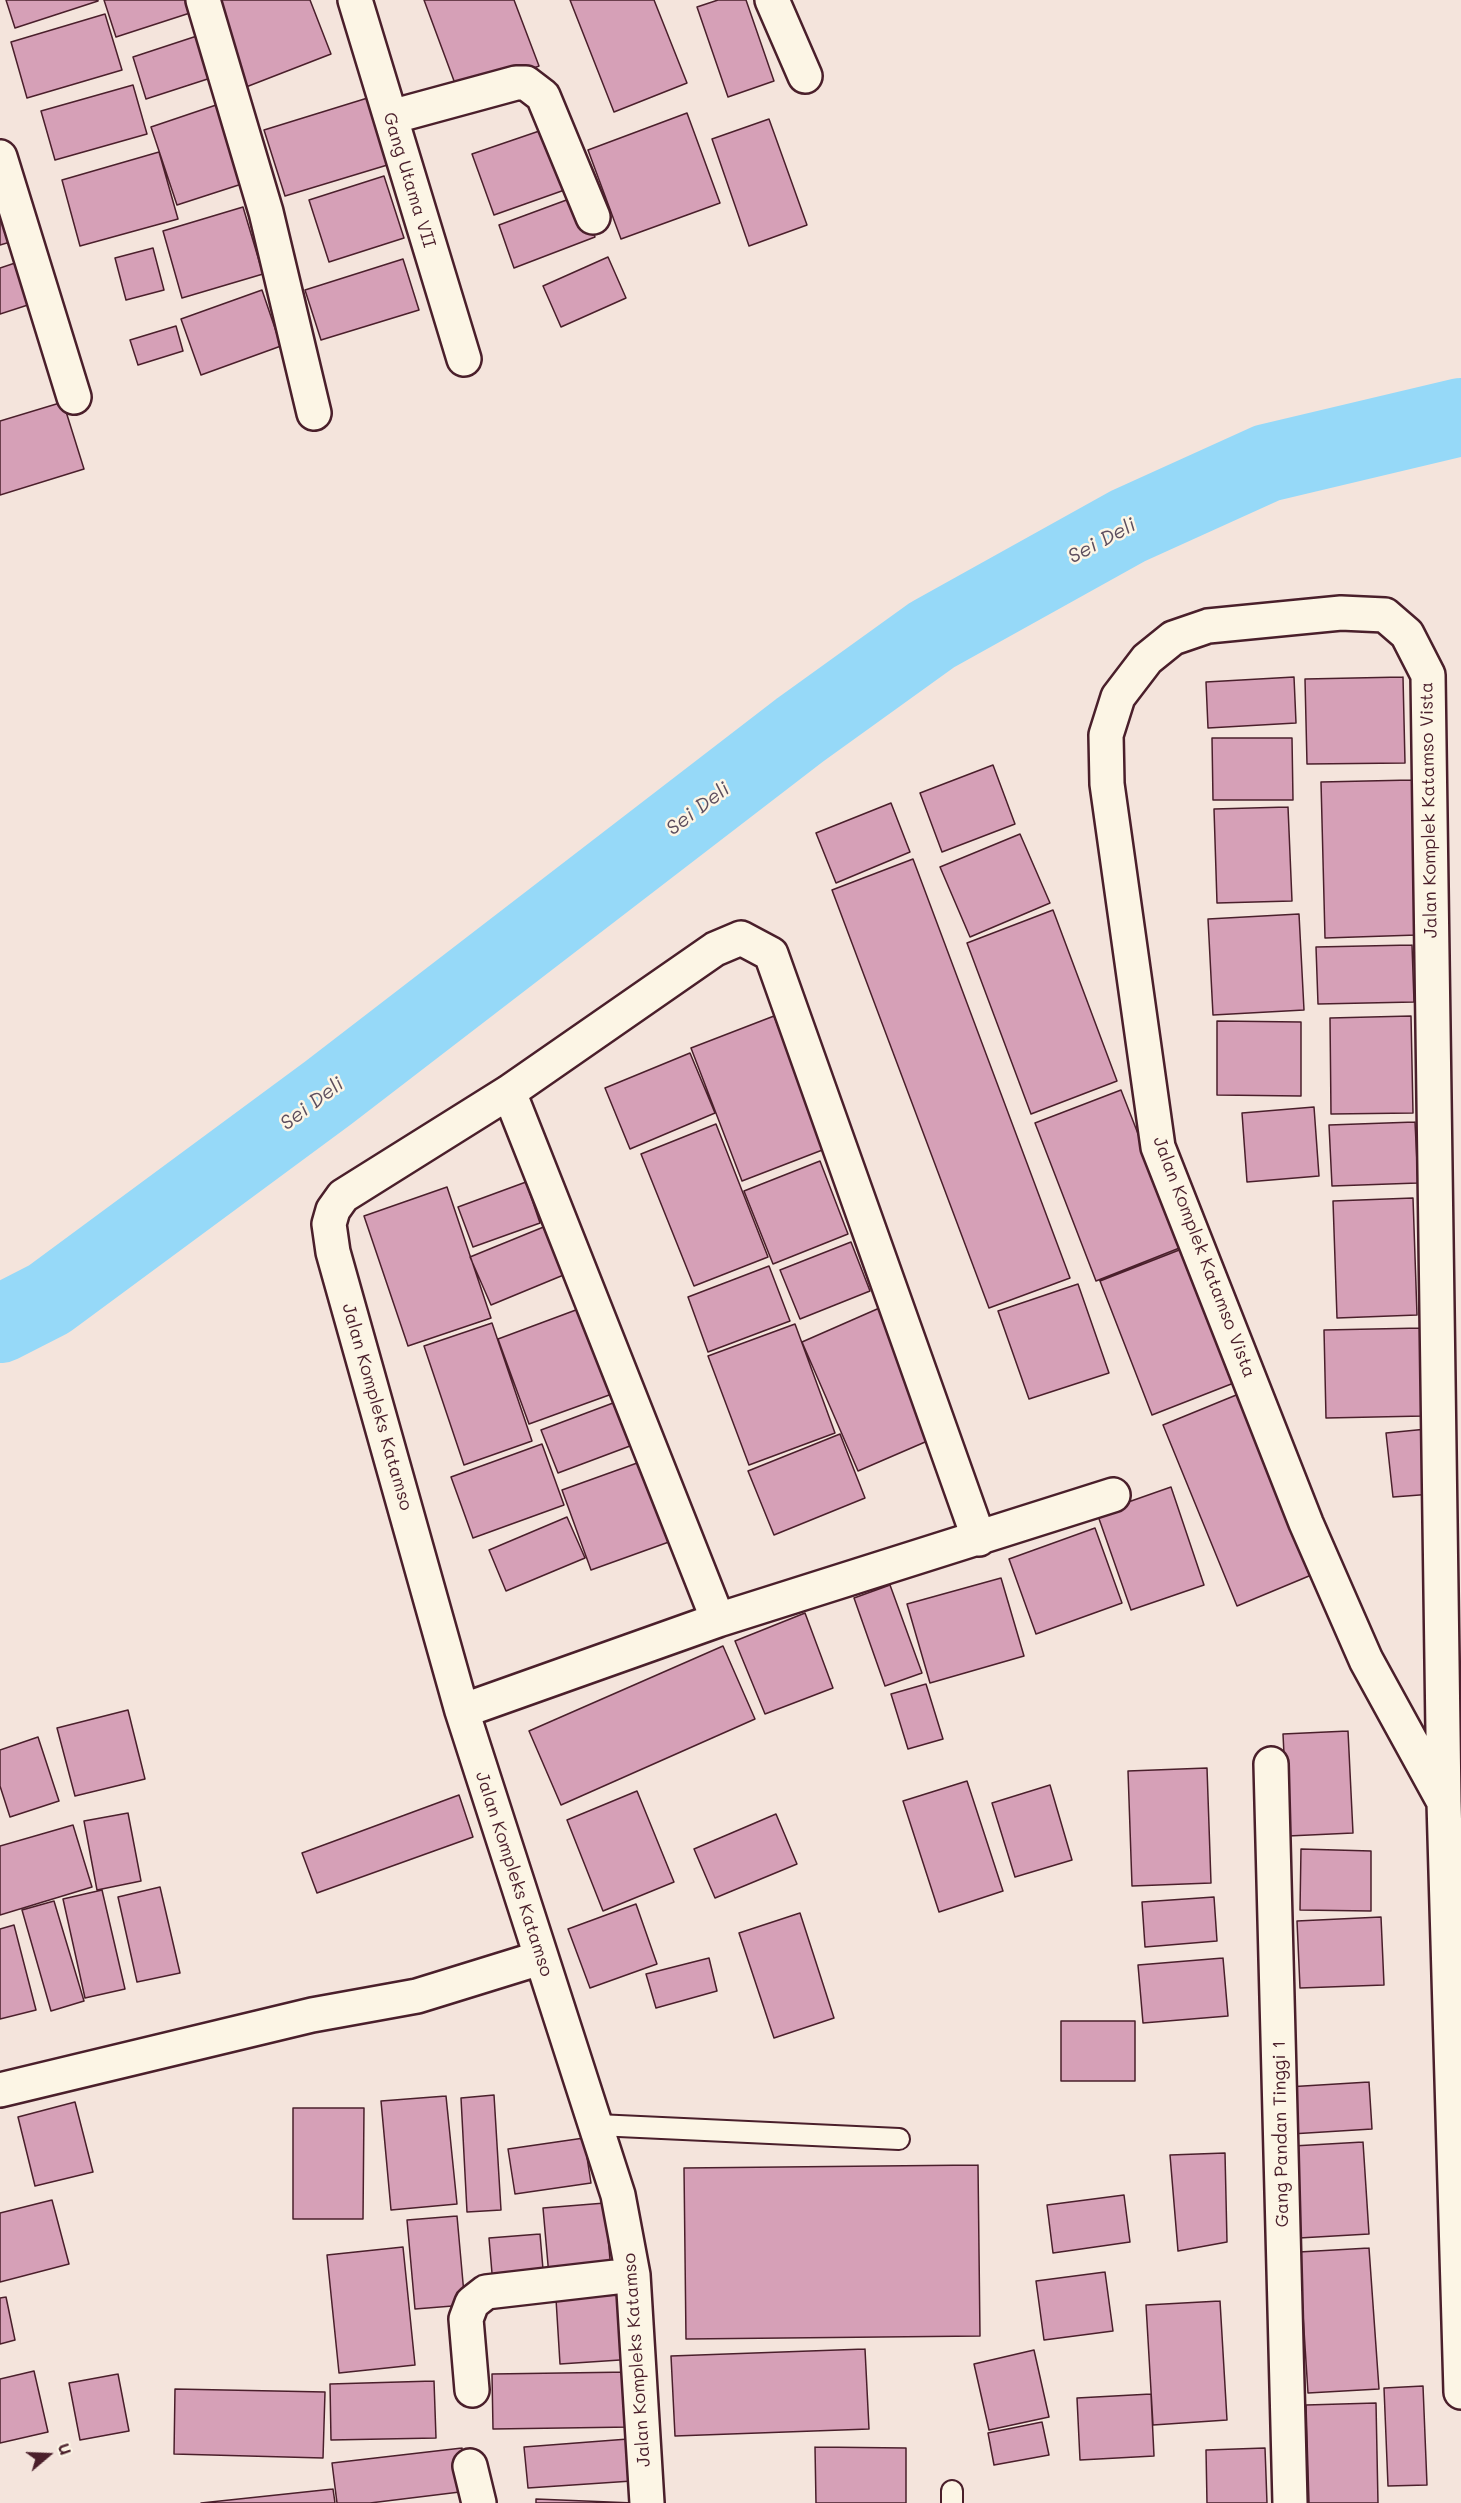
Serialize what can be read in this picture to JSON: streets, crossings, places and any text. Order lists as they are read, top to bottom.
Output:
{
  "streets": {
    "street": [
      "Gang Utama VII",
      "Jalan Komplek Katamso Vista",
      "Jalan Kompleks Katamso",
      "Gang Pandan Tinggi 1"
    ]
  },
  "water": ["Sei Deli"],
  "north": "right"
}
